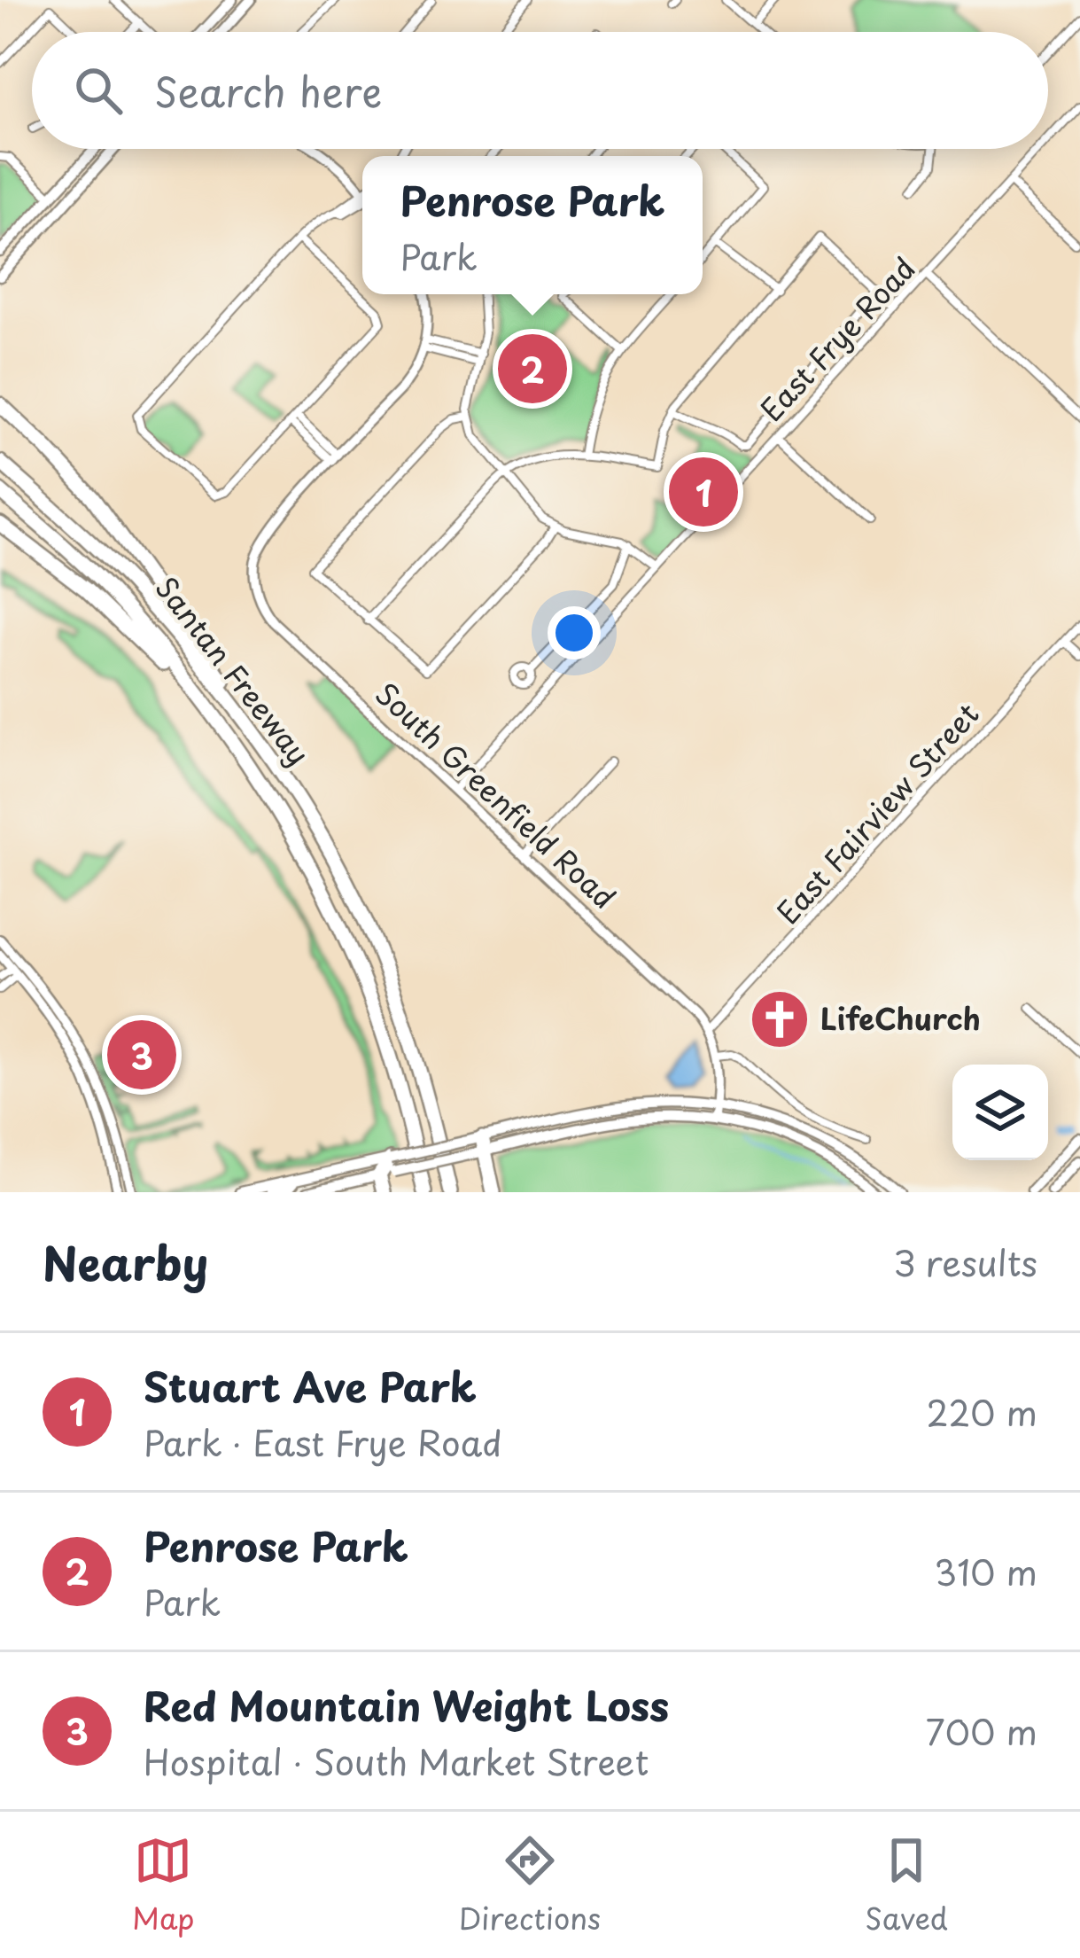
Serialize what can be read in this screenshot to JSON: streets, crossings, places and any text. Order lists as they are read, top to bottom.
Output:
{
  "streets": {
    "highway": ["Santan Freeway"],
    "street": ["East Frye Road", "South Greenfield Road", "East Fairview Street"]
  },
  "crossings": [
    ["East Frye Road", "South Greenfield Road"],
    ["South Greenfield Road", "East Fairview Street"]
  ],
  "places": {
    "church": ["LifeChurch"]
  },
  "page": {
    "search": "Search here",
    "popup": ["Penrose Park", "Park"],
    "pins": ["2", "1", "3"],
    "heading": ["Nearby", "3 results"],
    "list": [
      {
        "mark": "1",
        "name": "Stuart Ave Park",
        "note": "Park · East Frye Road",
        "value": "220 m"
      },
      {
        "mark": "2",
        "name": "Penrose Park",
        "note": "Park",
        "value": "310 m"
      },
      {
        "mark": "3",
        "name": "Red Mountain Weight Loss",
        "note": "Hospital · South Market Street",
        "value": "700 m"
      }
    ],
    "nav": ["Map", "Directions", "Saved"]
  }
}
